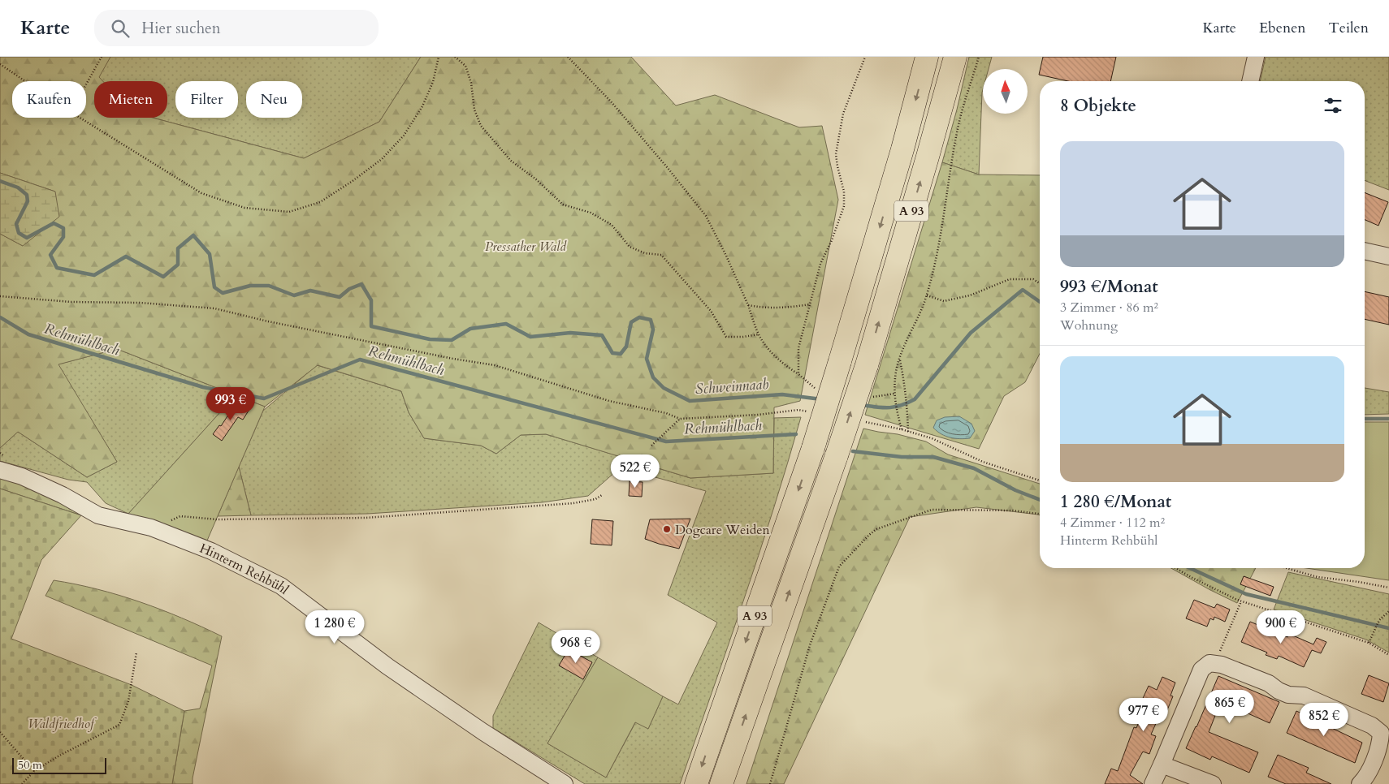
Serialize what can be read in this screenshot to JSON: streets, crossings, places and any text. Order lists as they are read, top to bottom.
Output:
{
  "streets": {
    "highway": ["A 93"],
    "street": ["Hinterm Rehbühl"]
  },
  "water": ["Rehmühlbach", "Schweinnaab"],
  "parks": ["Pressather Wald", "Waldfriedhof"],
  "places": ["Dogcare Weiden"],
  "scale_bar": "50 m",
  "north": "top",
  "page": {
    "header": "Karte",
    "search": "Hier suchen",
    "nav": ["Karte", "Ebenen", "Teilen"],
    "chip": [
      "Kaufen",
      "Mieten",
      "Filter",
      "Neu"
    ],
    "heading": "8 Objekte",
    "list": [
      {
        "name": "993 €/Monat",
        "note": "3 Zimmer · 86 m² · Wohnung"
      },
      {
        "name": "1 280 €/Monat",
        "note": "4 Zimmer · 112 m² · Hinterm Rehbühl"
      }
    ],
    "price": [
      "993 €",
      "522 €",
      "1 280 €",
      "900 €",
      "968 €",
      "865 €",
      "977 €",
      "852 €"
    ],
    "scale": "50 m"
  }
}
